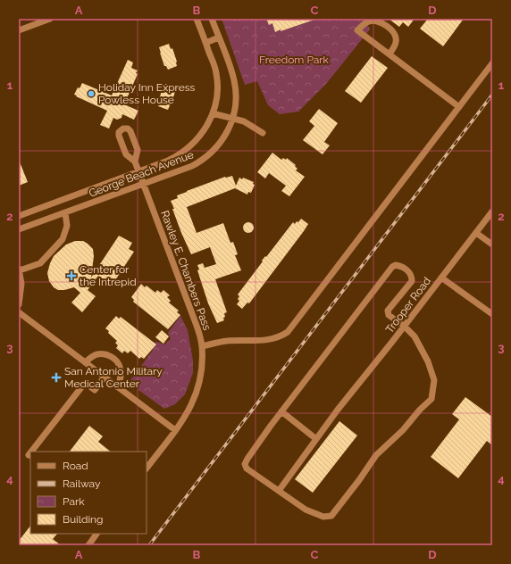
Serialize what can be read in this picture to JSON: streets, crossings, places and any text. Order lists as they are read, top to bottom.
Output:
{
  "streets": {
    "street": ["George Beach Avenue", "Rawley E. Chambers Pass", "Trooper Road"]
  },
  "crossings": [
    ["George Beach Avenue", "Rawley E. Chambers Pass"]
  ],
  "parks": ["Freedom Park"],
  "places": {
    "other": ["Holiday Inn Express Powless House"],
    "health": ["Center for the Intrepid", "San Antonio Military Medical Center"]
  },
  "legend": [
    "Road",
    "Railway",
    "Park",
    "Building"
  ],
  "grid": {
    "columns": [
      "A",
      "B",
      "C",
      "D"
    ],
    "rows": [
      "1",
      "2",
      "3",
      "4"
    ]
  }
}
